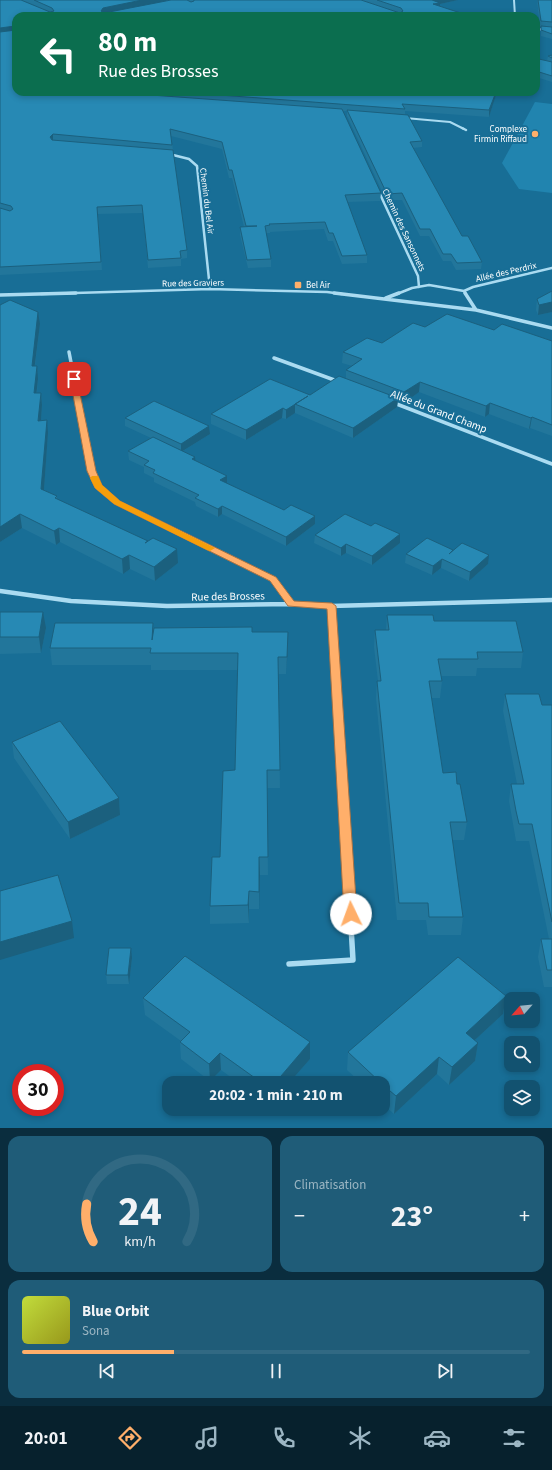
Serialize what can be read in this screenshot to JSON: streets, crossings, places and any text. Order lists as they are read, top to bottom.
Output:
{
  "streets": {
    "street": [
      "Chemin du Bel Air",
      "Chemin des Sansonnets",
      "Allée des Perdrix",
      "Rue des Graviers",
      "Allée du Grand Champ",
      "Rue des Brosses"
    ]
  },
  "crossings": [
    ["Chemin du Bel Air", "Rue des Graviers"],
    ["Chemin des Sansonnets", "Rue des Graviers"],
    ["Allée des Perdrix", "Rue des Graviers"]
  ],
  "places": {
    "other": ["Complexe Firmin Riffaud"],
    "transit": ["Bel Air"]
  },
  "north": "bottom left",
  "page": {
    "turn": ["80 m", "Rue des Brosses"],
    "limit": "30",
    "trip": "20:02 · 1 min · 210 m",
    "tile": "Climatisation",
    "heat": ["−", "23°", "+"],
    "song": ["Blue Orbit", "Sona"],
    "tabs": "20:01",
    "gauge": ["24", "km/h"]
  }
}
